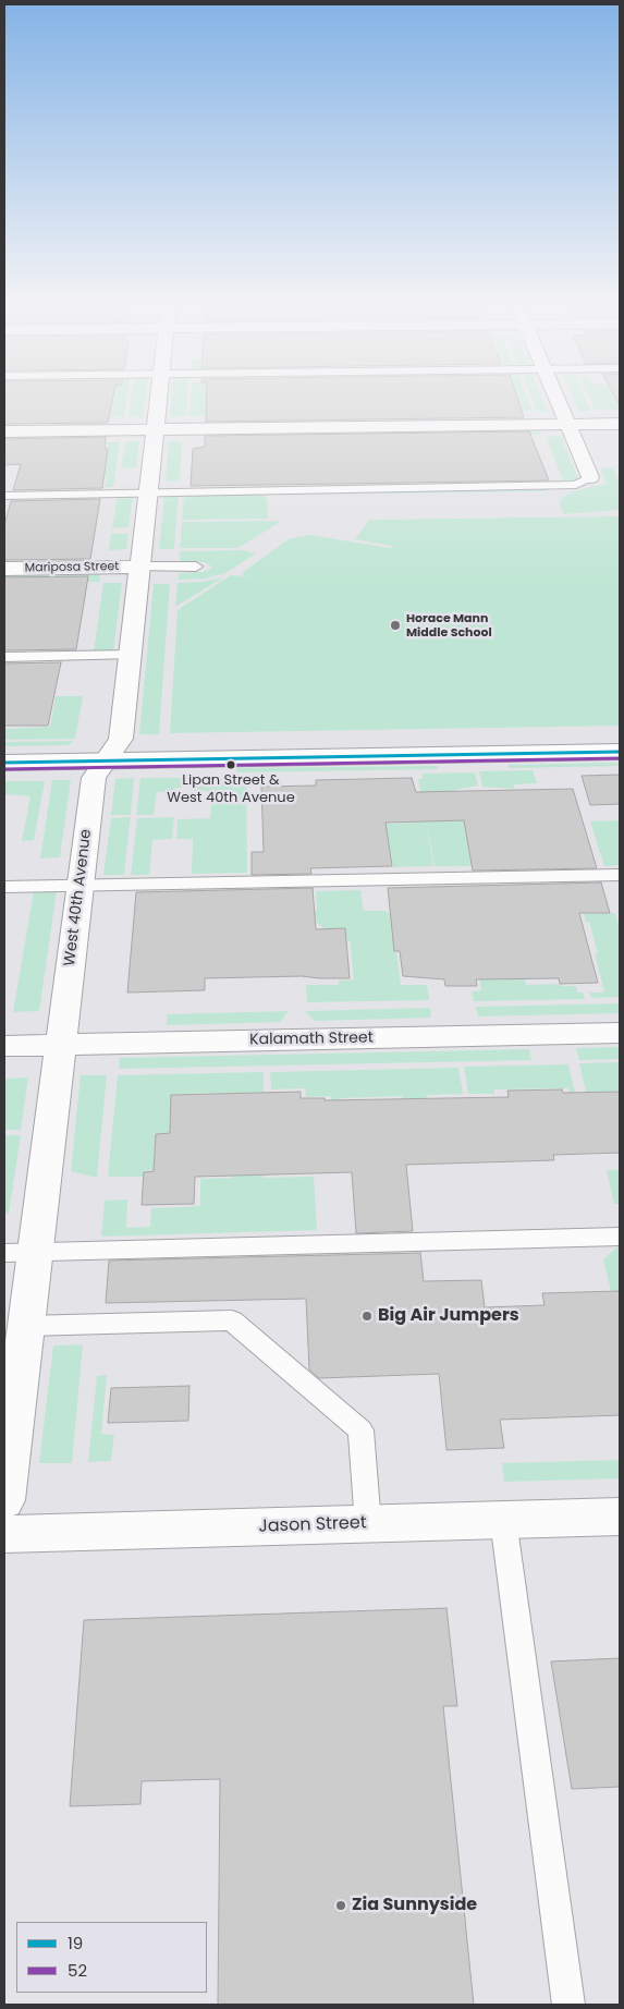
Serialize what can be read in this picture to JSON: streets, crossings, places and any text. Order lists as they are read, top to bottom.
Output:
{
  "streets": {
    "street": [
      "Mariposa Street",
      "West 40th Avenue",
      "Kalamath Street",
      "Jason Street"
    ]
  },
  "crossings": [
    ["Mariposa Street", "West 40th Avenue"],
    ["West 40th Avenue", "Kalamath Street"]
  ],
  "places": [
    "Horace Mann Middle School",
    "Lipan Street & West 40th Avenue",
    "Big Air Jumpers",
    "Zia Sunnyside"
  ],
  "lines": ["transit line 19", "transit line 52"],
  "legend": ["19", "52"]
}
